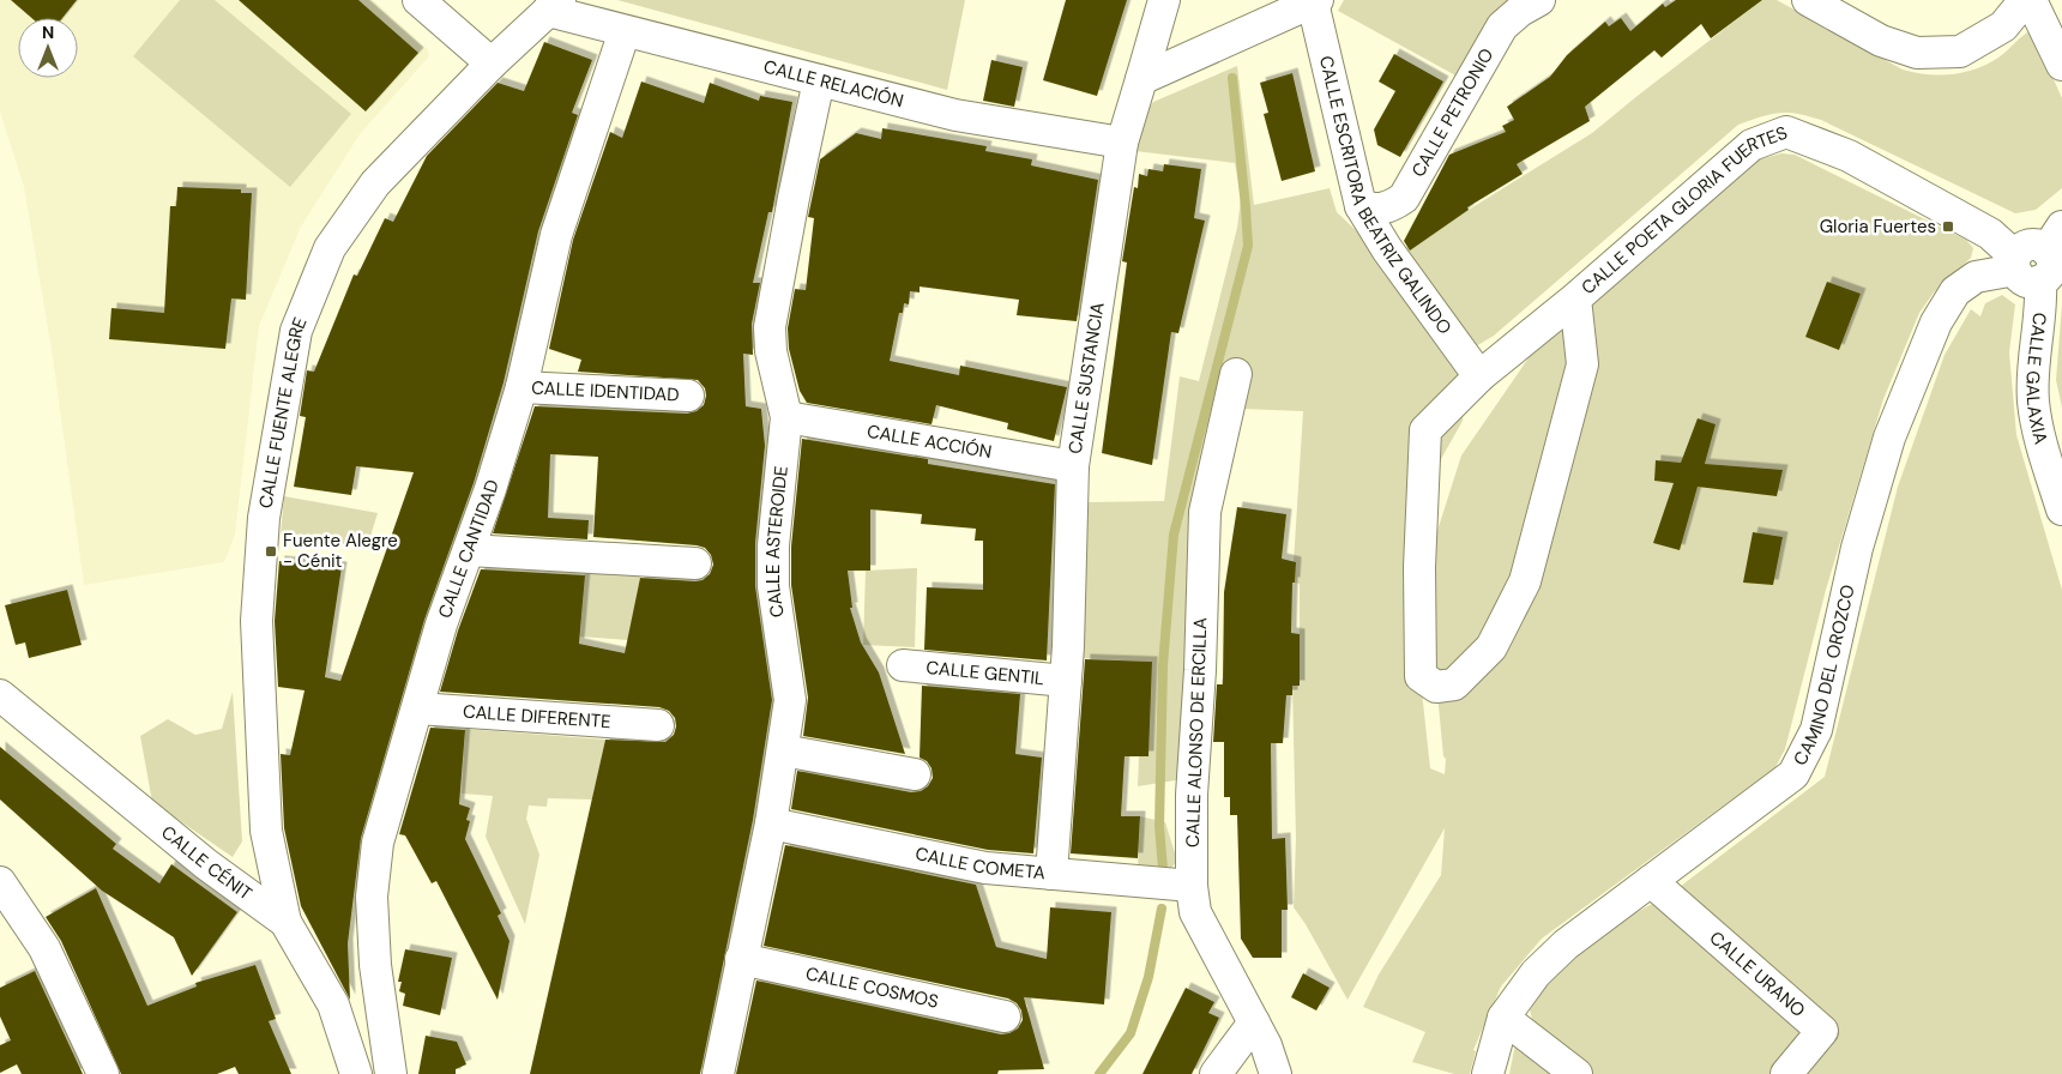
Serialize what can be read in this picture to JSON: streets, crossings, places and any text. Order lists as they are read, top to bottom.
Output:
{
  "streets": {
    "street": [
      "CALLE RELACIÓN",
      "CALLE PETRONIO",
      "CALLE ESCRITORA BEATRIZ GALINDO",
      "CALLE POETA GLORIA FUERTES",
      "CALLE SUSTANCIA",
      "CALLE GALAXIA",
      "CALLE IDENTIDAD",
      "CALLE FUENTE ALEGRE",
      "CALLE ACCIÓN",
      "CALLE ASTEROIDE",
      "CALLE CANTIDAD",
      "CALLE GENTIL",
      "CAMINO DEL OROZCO",
      "CALLE DIFERENTE",
      "CALLE ALONSO DE ERCILLA",
      "CALLE CÉNIT",
      "CALLE COMETA",
      "CALLE URANO",
      "CALLE COSMOS"
    ]
  },
  "crossings": [
    ["CALLE RELACIÓN", "CALLE SUSTANCIA"],
    ["CALLE RELACIÓN", "CALLE FUENTE ALEGRE"],
    ["CALLE RELACIÓN", "CALLE ASTEROIDE"],
    ["CALLE RELACIÓN", "CALLE CANTIDAD"],
    ["CALLE PETRONIO", "CALLE ESCRITORA BEATRIZ GALINDO"],
    ["CALLE ESCRITORA BEATRIZ GALINDO", "CALLE POETA GLORIA FUERTES"],
    ["CALLE POETA GLORIA FUERTES", "CALLE GALAXIA"],
    ["CALLE POETA GLORIA FUERTES", "CAMINO DEL OROZCO"],
    ["CALLE SUSTANCIA", "CALLE ACCIÓN"],
    ["CALLE SUSTANCIA", "CALLE GENTIL"],
    ["CALLE SUSTANCIA", "CALLE COMETA"],
    ["CALLE GALAXIA", "CAMINO DEL OROZCO"],
    ["CALLE IDENTIDAD", "CALLE CANTIDAD"],
    ["CALLE FUENTE ALEGRE", "CALLE CÉNIT"],
    ["CALLE ACCIÓN", "CALLE ASTEROIDE"],
    ["CALLE ASTEROIDE", "CALLE COMETA"],
    ["CALLE ASTEROIDE", "CALLE COSMOS"],
    ["CALLE CANTIDAD", "CALLE DIFERENTE"],
    ["CAMINO DEL OROZCO", "CALLE URANO"],
    ["CALLE ALONSO DE ERCILLA", "CALLE COMETA"]
  ],
  "places": {
    "transit": ["Gloria Fuertes", "Fuente Alegre - Cénit"]
  },
  "north": "top"
}
